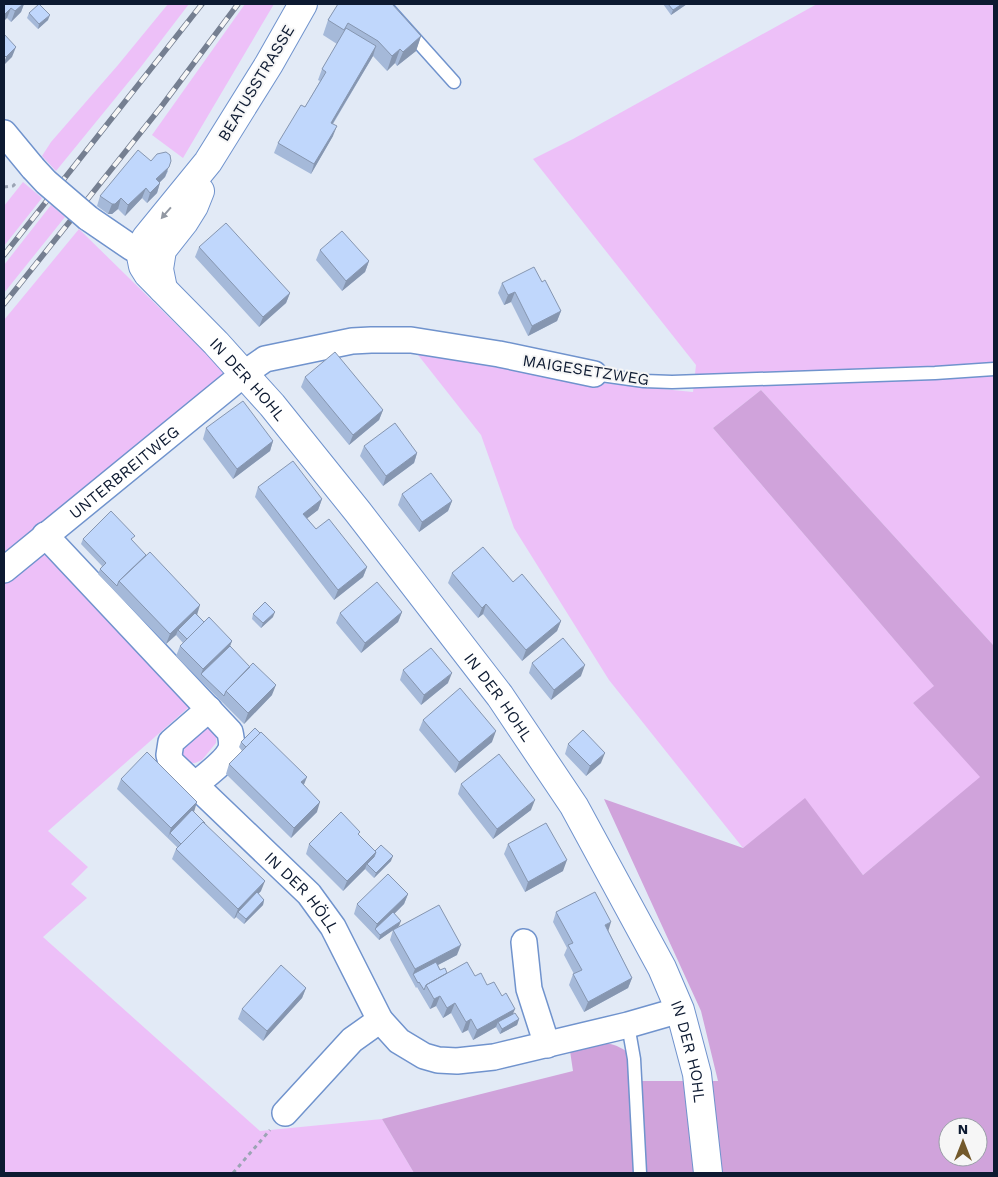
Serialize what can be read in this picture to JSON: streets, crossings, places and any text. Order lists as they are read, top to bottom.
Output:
{
  "streets": {
    "street": [
      "BEATUSSTRASSE",
      "MAIGESETZWEG",
      "IN DER HOHL",
      "UNTERBREITWEG",
      "IN DER HÖLL"
    ]
  },
  "crossings": [
    ["BEATUSSTRASSE", "IN DER HOHL"],
    ["MAIGESETZWEG", "IN DER HOHL"],
    ["MAIGESETZWEG", "UNTERBREITWEG"],
    ["IN DER HOHL", "UNTERBREITWEG"],
    ["IN DER HOHL", "IN DER HÖLL"]
  ],
  "north": "top"
}
